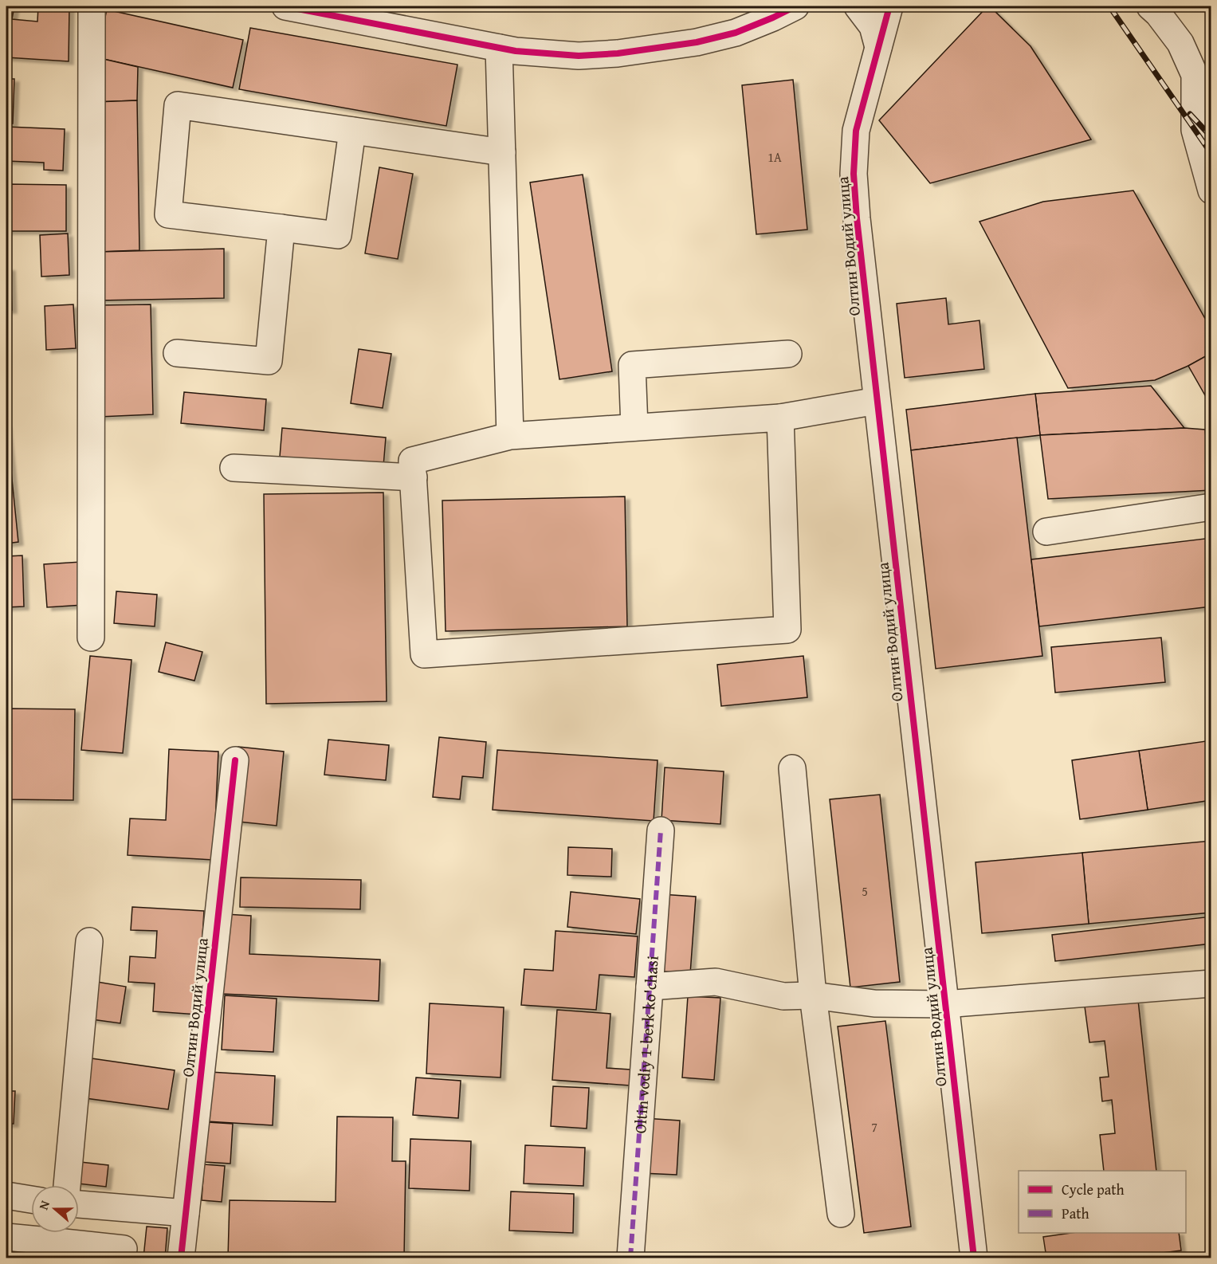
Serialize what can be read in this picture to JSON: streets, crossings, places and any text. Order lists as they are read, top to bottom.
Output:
{
  "streets": {
    "street": ["Олтин Водий улица", "Oltin vodiy 1-berk ko'chasi"]
  },
  "house_numbers": ["1А", "5", "7"],
  "legend": ["Cycle path", "Path"],
  "north": "left"
}
